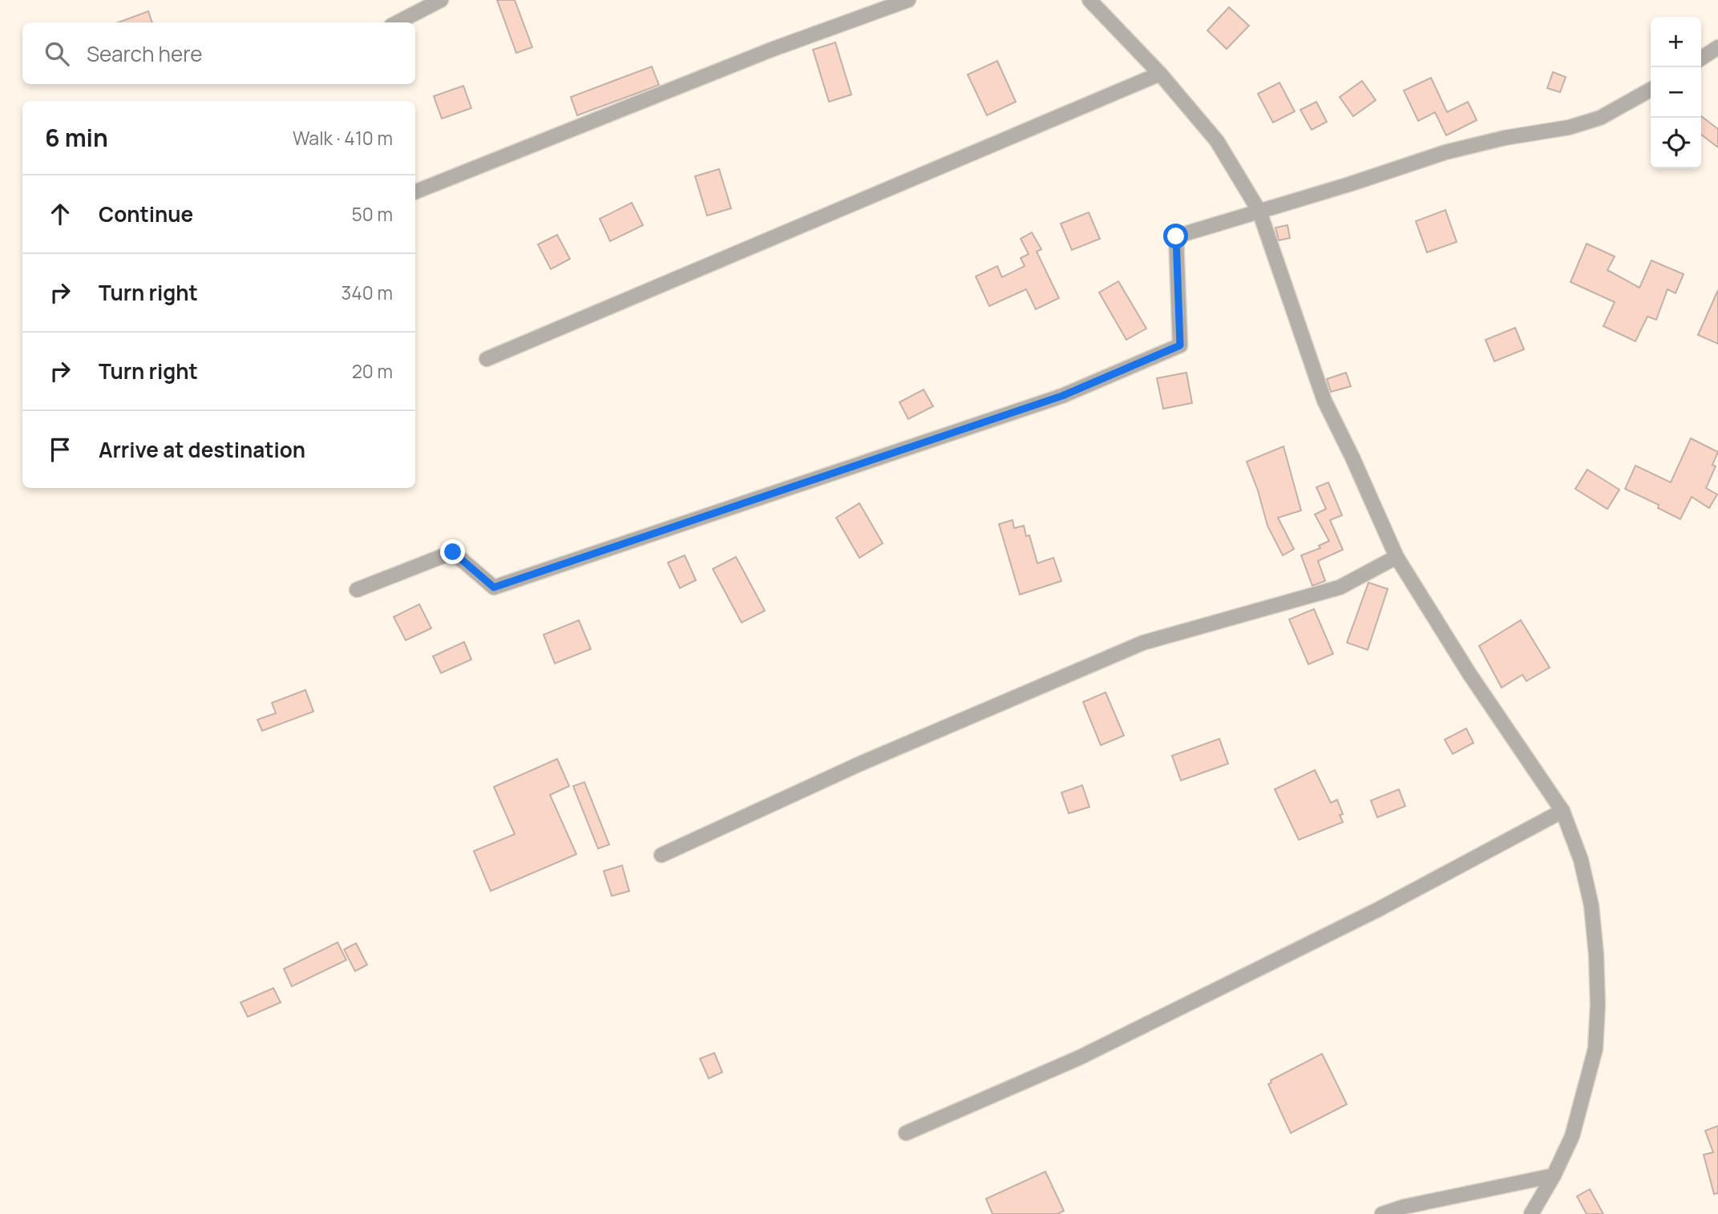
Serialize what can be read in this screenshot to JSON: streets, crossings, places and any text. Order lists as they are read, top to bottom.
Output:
{
  "page": {
    "map_buttons": ["+", "−"],
    "search": "Search here",
    "heading": ["6 min", "Walk · 410 m"],
    "list": [
      ["Continue", "50 m"],
      ["Turn right", "340 m"],
      ["Turn right", "20 m"],
      "Arrive at destination"
    ]
  }
}
